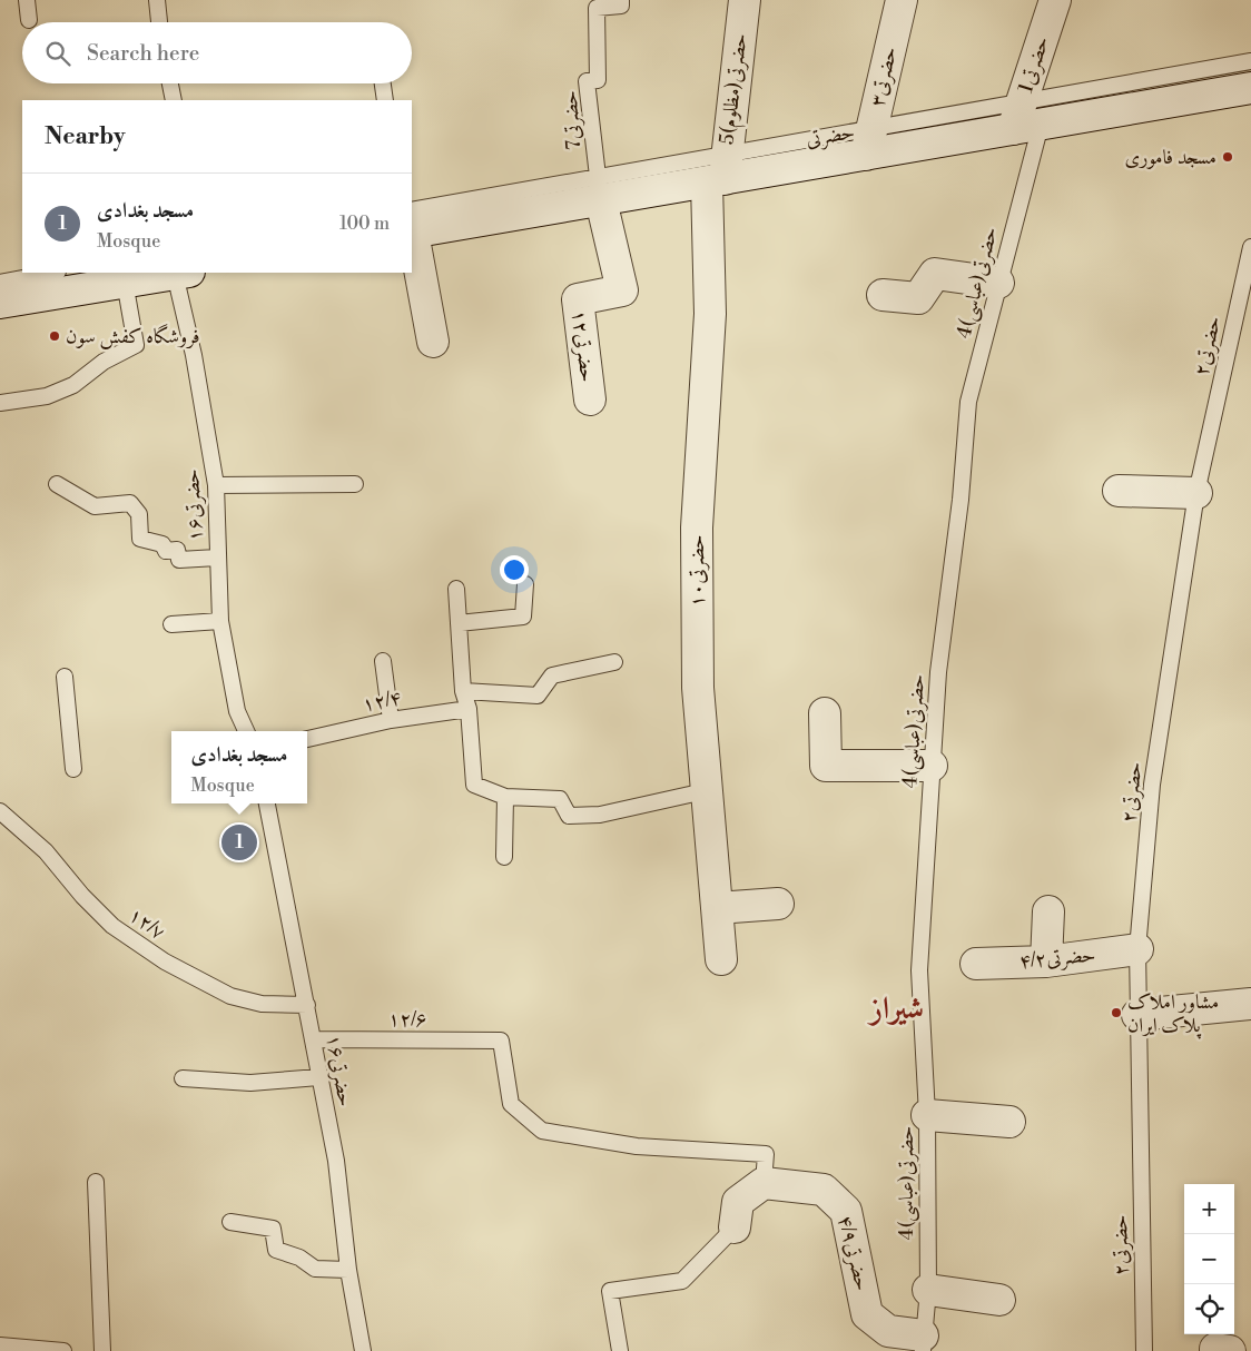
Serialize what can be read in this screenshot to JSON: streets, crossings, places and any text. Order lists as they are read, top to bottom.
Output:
{
  "streets": {
    "street": [
      "1حضرتی",
      "حضرتی۳",
      "5حضرتی(مظلوم)",
      "حضرتی",
      "حضرتی۱۲",
      "حضرتی۱۰",
      "حضرتی۴/۲",
      "حضرتی۴/۹"
    ],
    "lane": [
      "7حضرتی",
      "4حضرتی(عباسی)",
      "حضرتی۲",
      "حضرتی۱۶",
      "۱۲/۴",
      "۱۲/۷",
      "۱۲/۶"
    ]
  },
  "crossings": [
    ["1حضرتی", "حضرتی"],
    ["1حضرتی", "4حضرتی(عباسی)"],
    ["حضرتی۳", "حضرتی"],
    ["5حضرتی(مظلوم)", "حضرتی"],
    ["5حضرتی(مظلوم)", "حضرتی۱۰"],
    ["7حضرتی", "حضرتی"],
    ["7حضرتی", "حضرتی۱۲"],
    ["حضرتی", "4حضرتی(عباسی)"],
    ["حضرتی", "حضرتی۱۲"],
    ["حضرتی", "حضرتی۱۰"],
    ["4حضرتی(عباسی)", "حضرتی۴/۹"],
    ["حضرتی۲", "حضرتی۴/۲"],
    ["حضرتی۱۶", "۱۲/۷"],
    ["حضرتی۱۶", "۱۲/۶"],
    ["۱۲/۶", "حضرتی۴/۹"]
  ],
  "districts": ["شیراز"],
  "places": ["مسجد فاموری", "فروشگاه کفش سون", "مشاور املاک پلاک ایران"],
  "page": {
    "search": "Search here",
    "heading": "Nearby",
    "list": [
      {
        "mark": "1",
        "name": "مسجد بغدادی",
        "note": "Mosque",
        "value": "100 m"
      }
    ],
    "popup": ["مسجد بغدادی", "Mosque"],
    "pins": "1",
    "map_buttons": ["+", "−"]
  }
}
